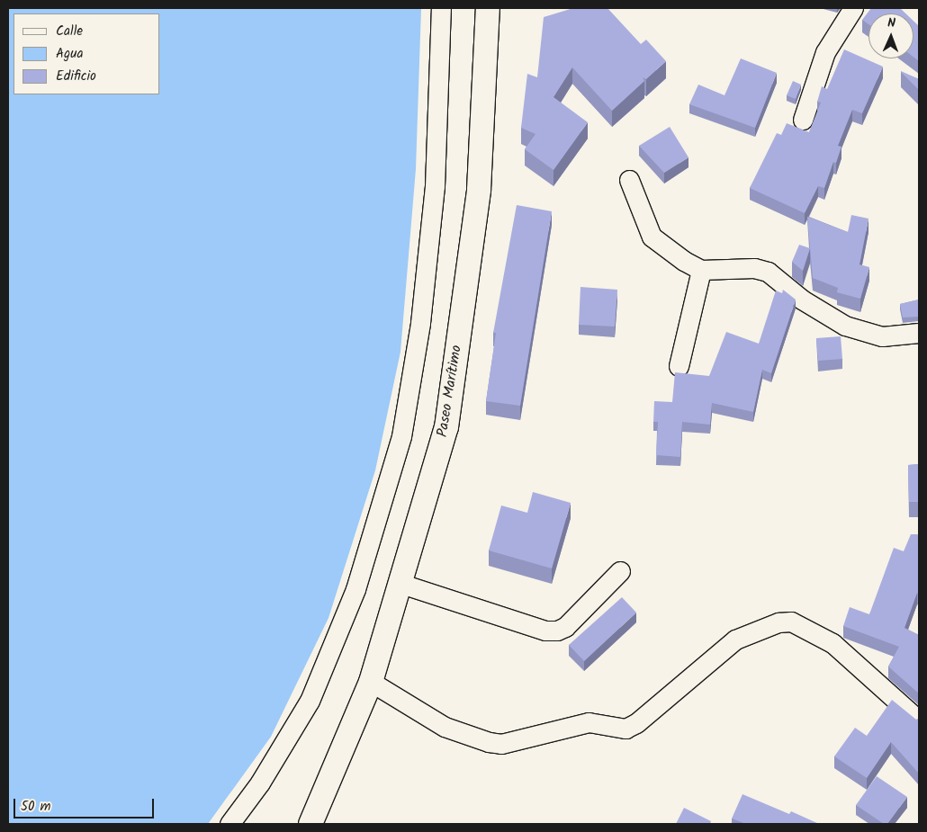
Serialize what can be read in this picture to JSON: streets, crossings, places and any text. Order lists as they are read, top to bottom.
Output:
{
  "streets": {
    "main road": ["Paseo Marítimo"]
  },
  "legend": ["Calle", "Agua", "Edificio"],
  "scale_bar": "50 m",
  "north": "top"
}
